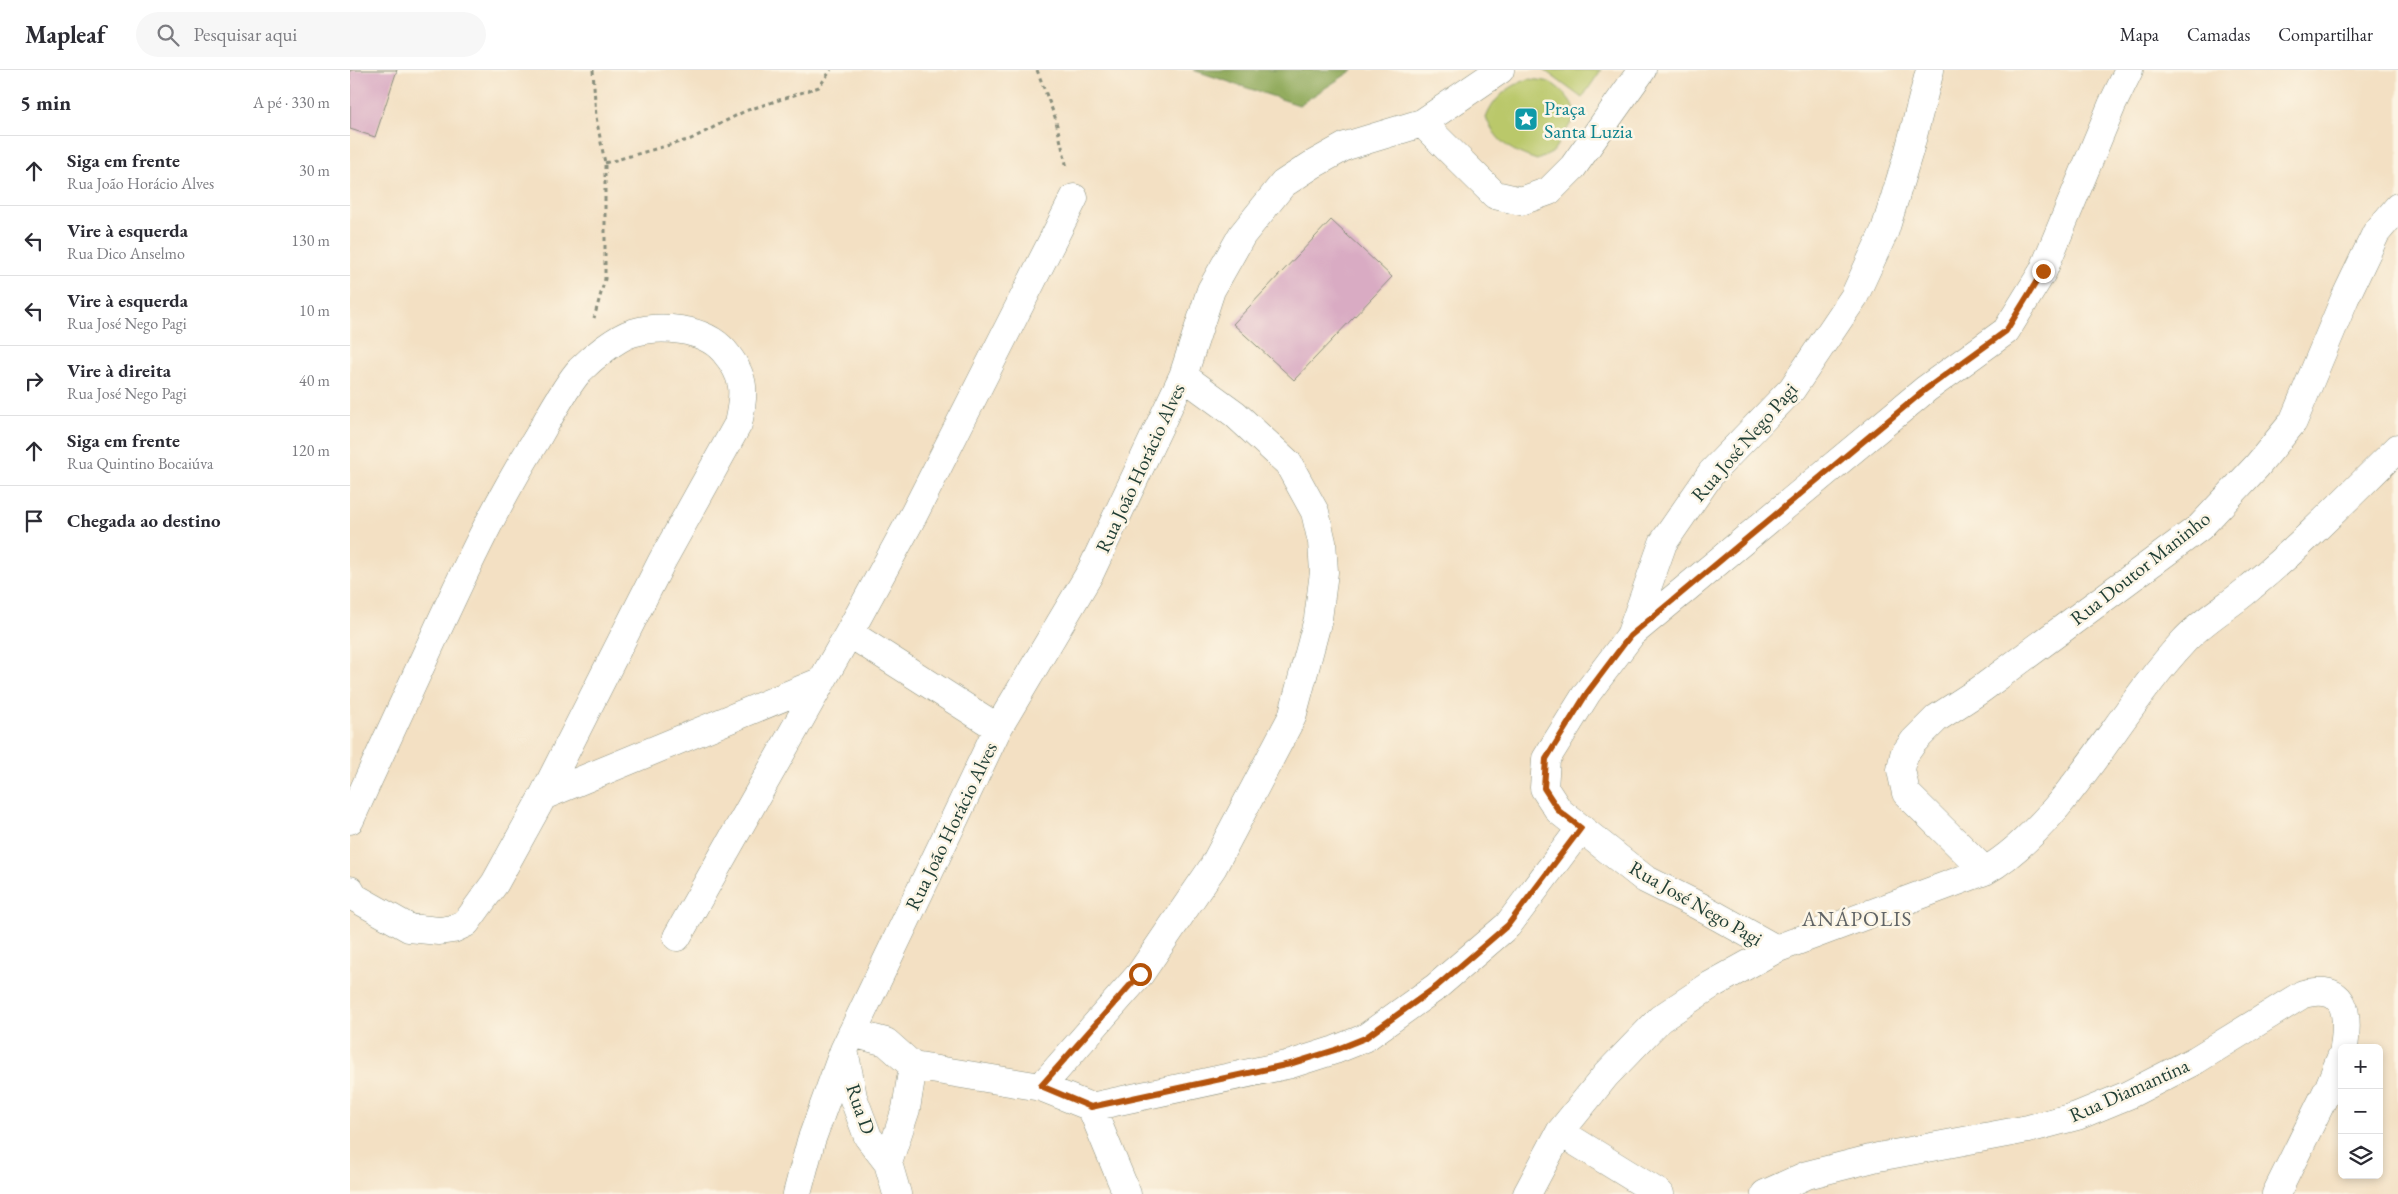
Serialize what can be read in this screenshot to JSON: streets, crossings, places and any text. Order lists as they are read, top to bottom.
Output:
{
  "streets": {
    "street": [
      "Rua José Nego Pagi",
      "Rua João Horácio Alves",
      "Rua Doutor Maninho",
      "Rua Diamantina",
      "Rua D"
    ]
  },
  "crossings": [
    ["Rua João Horácio Alves", "Rua D"]
  ],
  "districts": ["ANÁPOLIS"],
  "places": {
    "place": ["Praça Santa Luzia"]
  },
  "page": {
    "header": "Mapleaf",
    "search": "Pesquisar aqui",
    "nav": ["Mapa", "Camadas", "Compartilhar"],
    "heading": ["5 min", "A pé · 330 m"],
    "list": [
      ["Siga em frente", "Rua João Horácio Alves", "30 m"],
      ["Vire à esquerda", "Rua Dico Anselmo", "130 m"],
      ["Vire à esquerda", "Rua José Nego Pagi", "10 m"],
      ["Vire à direita", "Rua José Nego Pagi", "40 m"],
      ["Siga em frente", "Rua Quintino Bocaiúva", "120 m"],
      "Chegada ao destino"
    ],
    "map_buttons": ["+", "−"]
  }
}
